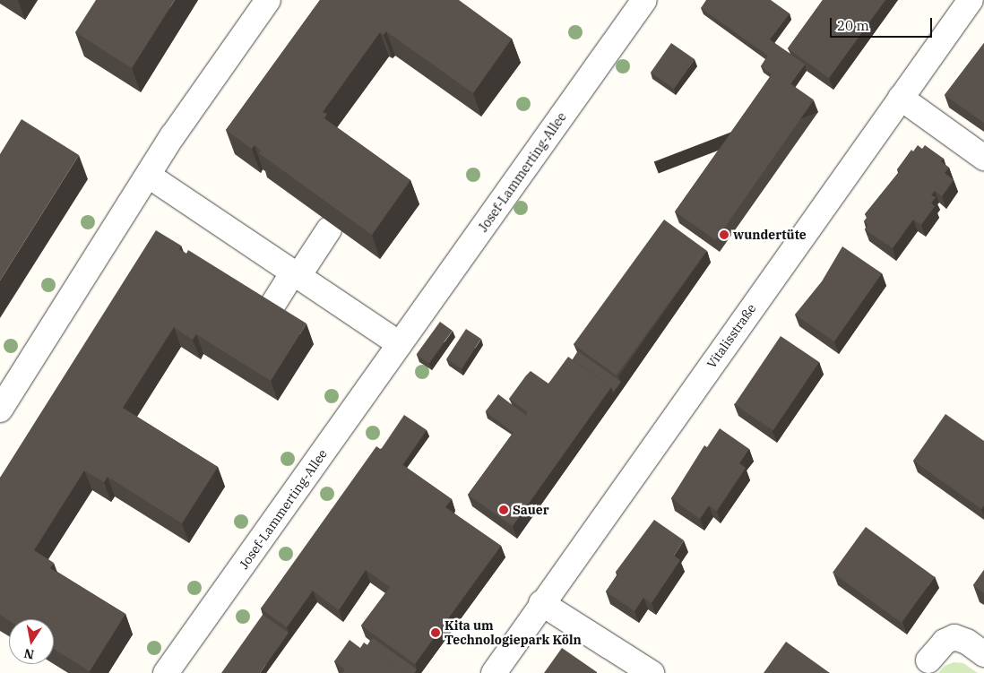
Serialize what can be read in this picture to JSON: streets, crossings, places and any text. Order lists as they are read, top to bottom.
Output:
{
  "streets": {
    "street": ["Josef-Lammerting-Allee", "Vitalisstraße"]
  },
  "places": ["wundertüte", "Sauer", "Kita um Technologiepark Köln"],
  "scale_bar": "20 m",
  "north": "bottom"
}
